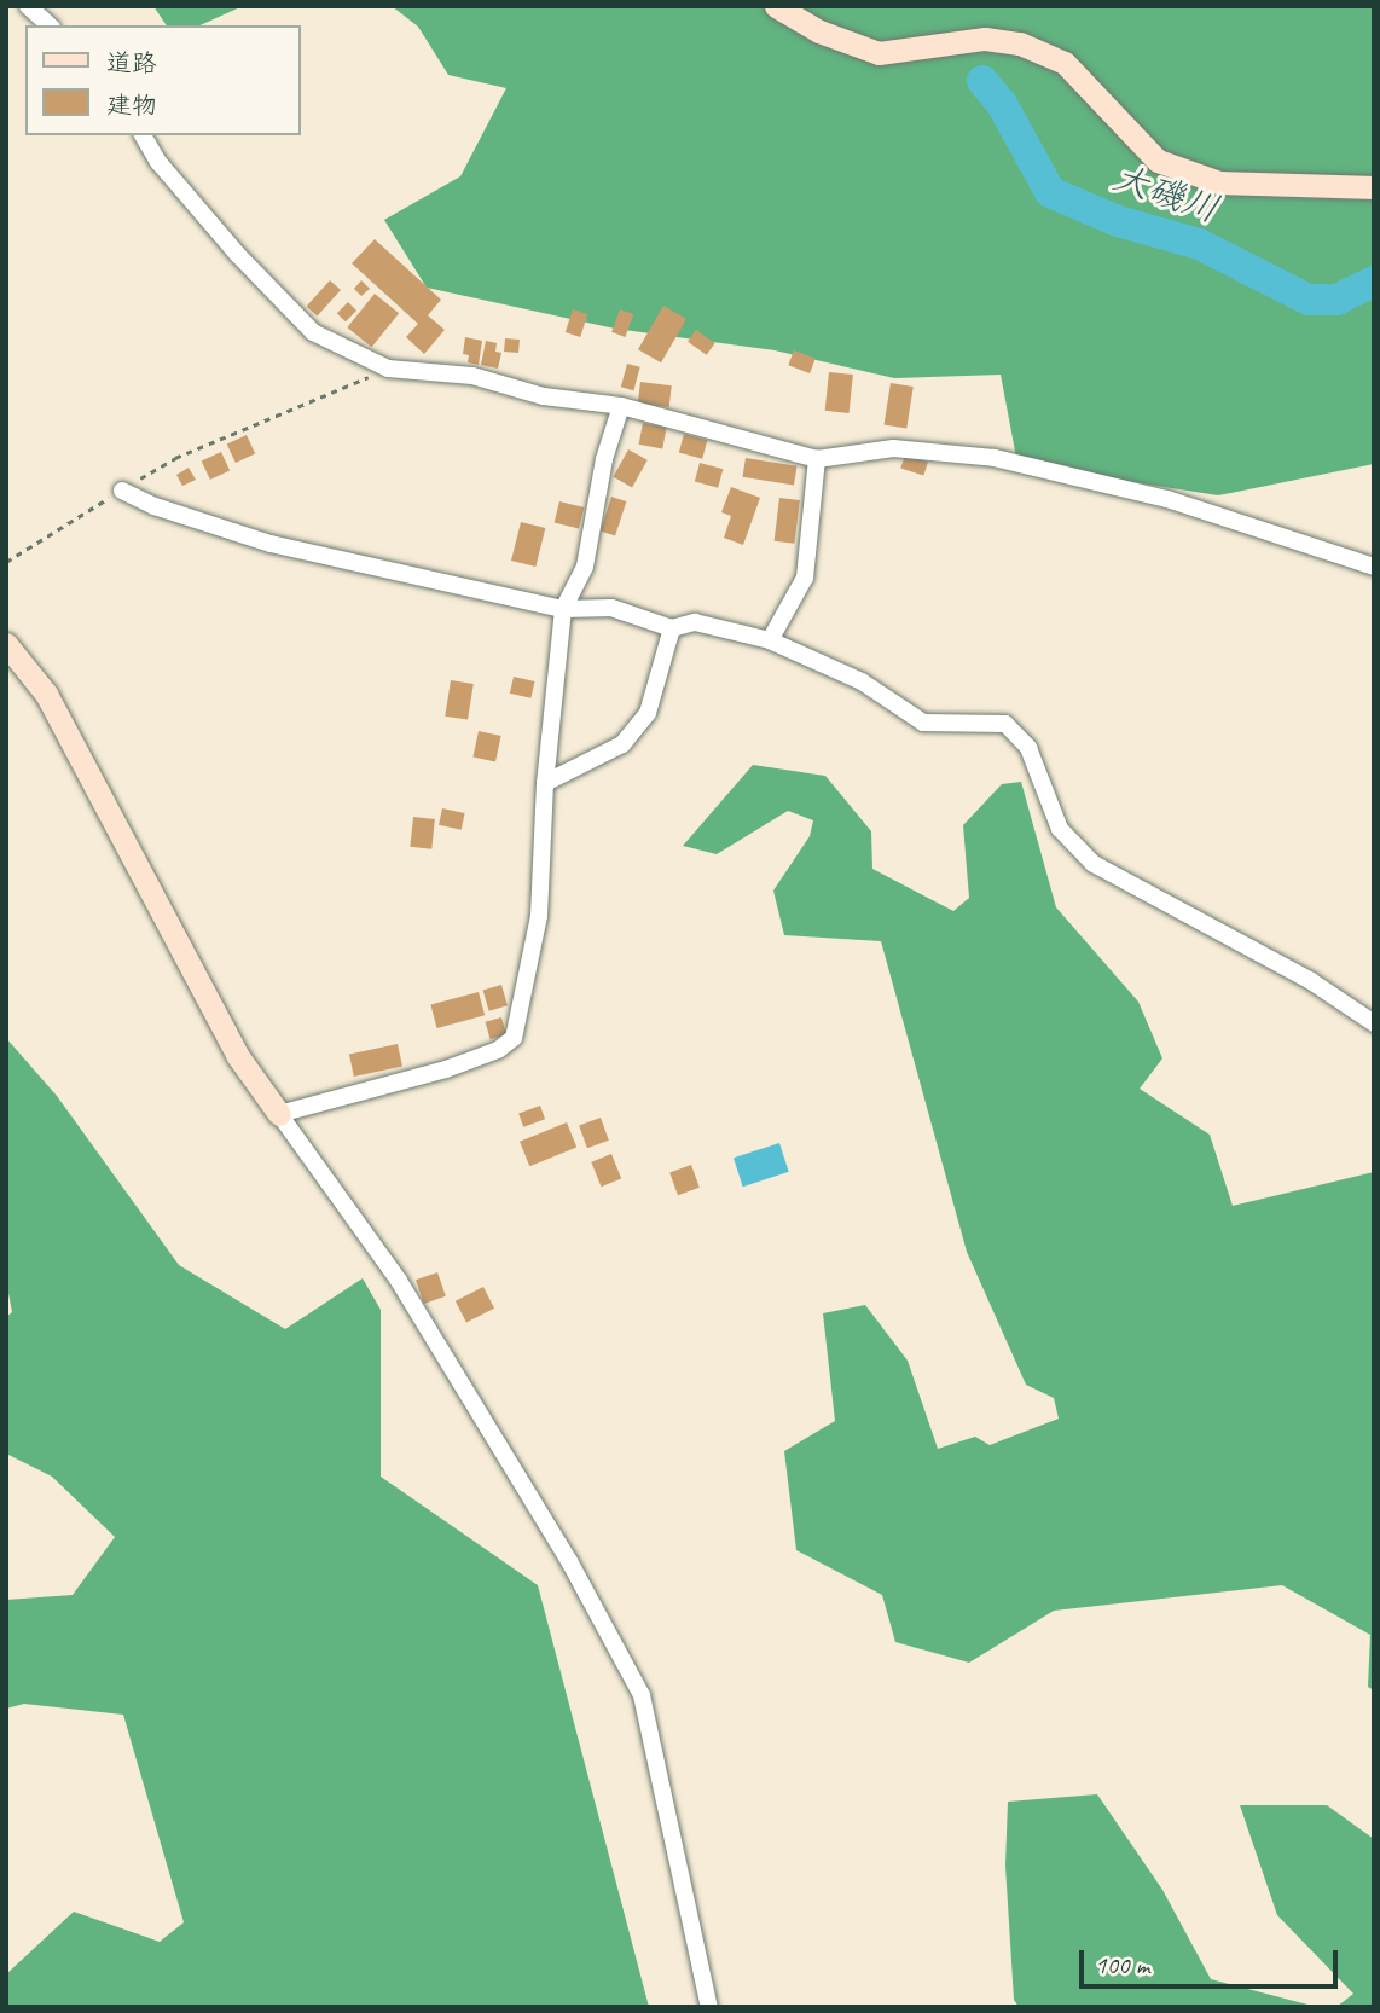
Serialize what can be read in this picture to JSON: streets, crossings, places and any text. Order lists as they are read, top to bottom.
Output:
{
  "water": ["大磯川"],
  "legend": ["道路", "建物"],
  "scale_bar": "100 m"
}
